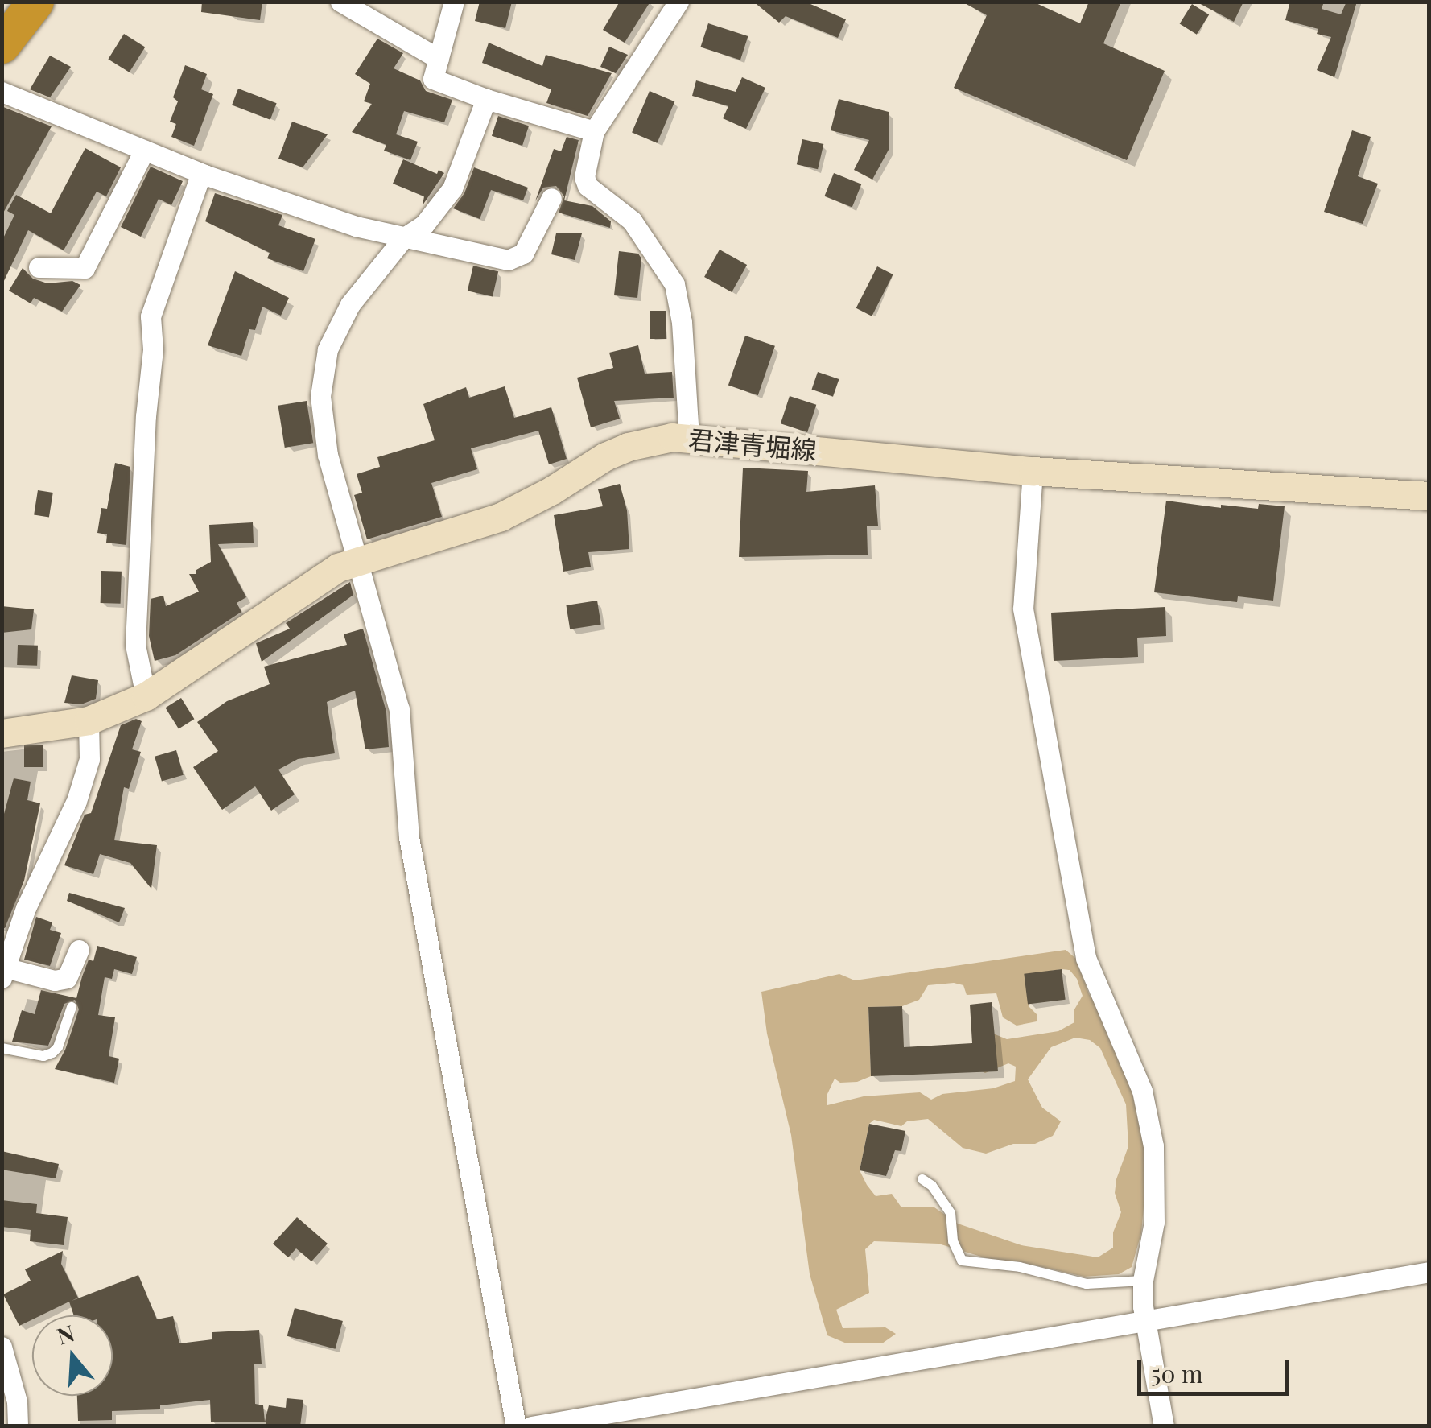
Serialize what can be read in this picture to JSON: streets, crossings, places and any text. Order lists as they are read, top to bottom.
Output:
{
  "streets": {
    "main road": ["君津青堀線"]
  },
  "scale_bar": "50 m",
  "north": "top"
}
